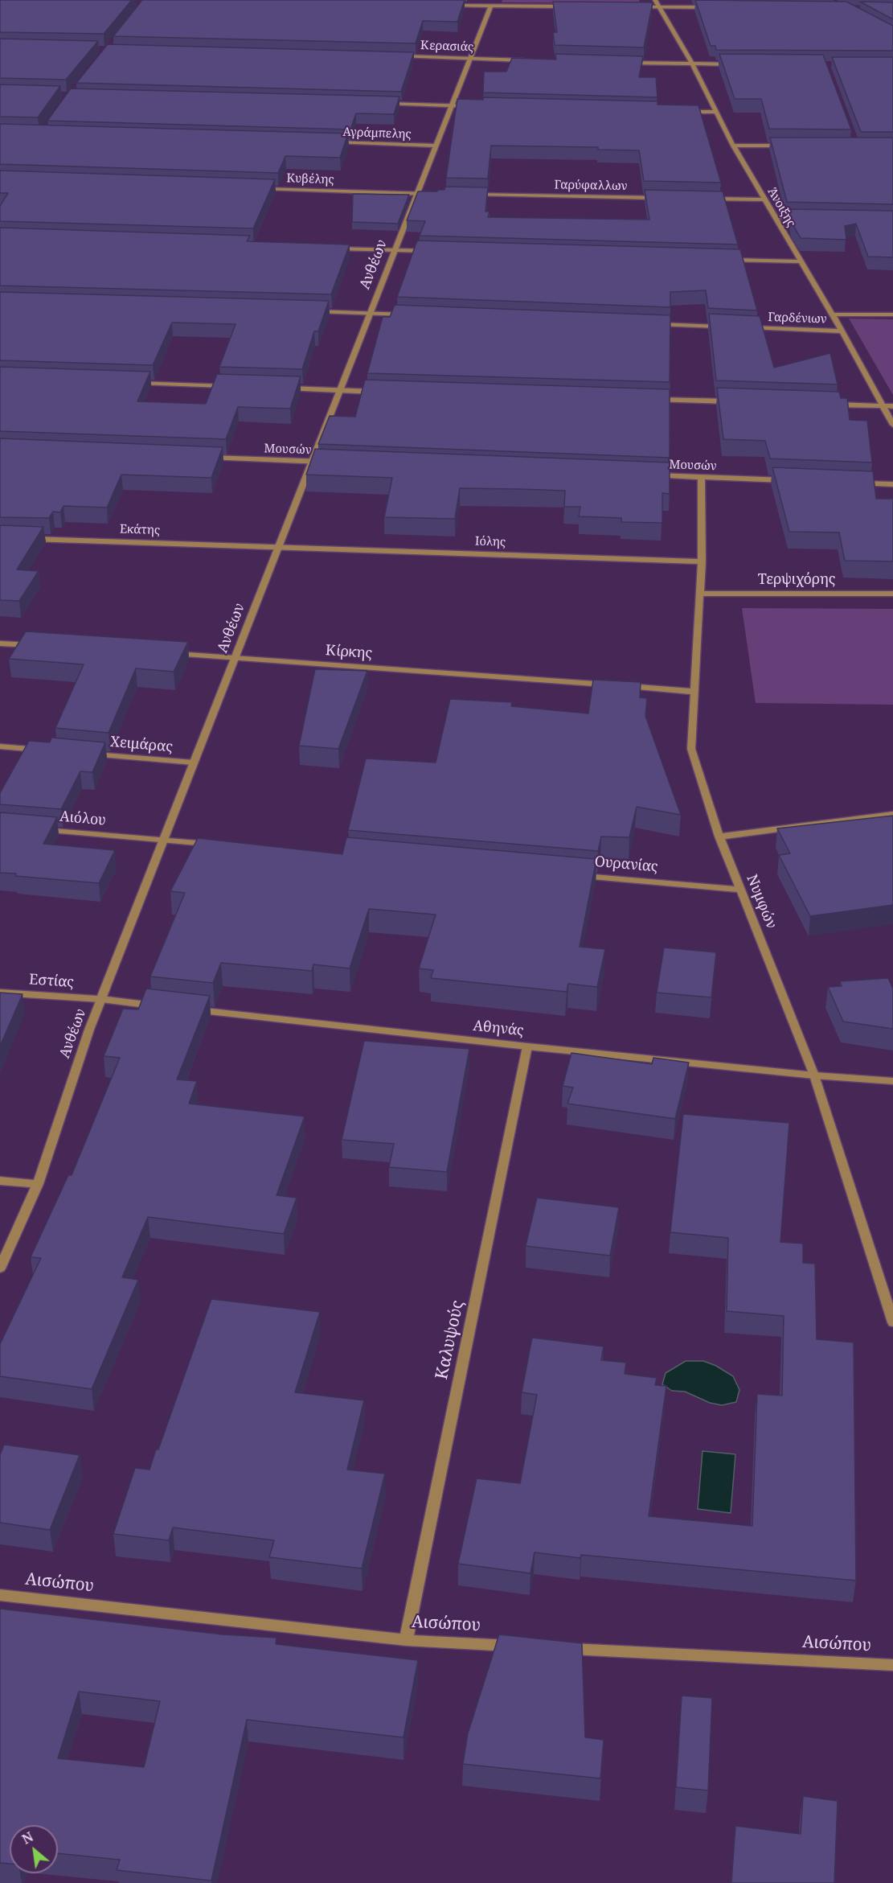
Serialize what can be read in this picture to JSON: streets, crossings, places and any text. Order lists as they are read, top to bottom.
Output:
{
  "streets": {
    "street": [
      "Κερασιάς",
      "Αγράμπελης",
      "Κυβέλης",
      "Γαρύφαλλων",
      "Άνοιξης",
      "Ανθέων",
      "Γαρδένιων",
      "Μουσών",
      "Εκάτης",
      "Ιόλης",
      "Τερψιχόρης",
      "Κίρκης",
      "Χειμάρας",
      "Αιόλου",
      "Ουρανίας",
      "Νυμφών",
      "Εστίας",
      "Αθηνάς",
      "Καλυψούς",
      "Αισώπου"
    ]
  },
  "crossings": [
    ["Κερασιάς", "Ανθέων"],
    ["Αγράμπελης", "Ανθέων"],
    ["Κυβέλης", "Ανθέων"],
    ["Άνοιξης", "Γαρδένιων"],
    ["Ανθέων", "Μουσών"],
    ["Ανθέων", "Εκάτης"],
    ["Ανθέων", "Ιόλης"],
    ["Ανθέων", "Κίρκης"],
    ["Ανθέων", "Χειμάρας"],
    ["Ανθέων", "Αιόλου"],
    ["Ανθέων", "Εστίας"],
    ["Μουσών", "Νυμφών"],
    ["Εκάτης", "Ιόλης"],
    ["Ιόλης", "Νυμφών"],
    ["Τερψιχόρης", "Νυμφών"],
    ["Κίρκης", "Νυμφών"],
    ["Ουρανίας", "Νυμφών"],
    ["Νυμφών", "Αθηνάς"],
    ["Αθηνάς", "Καλυψούς"],
    ["Καλυψούς", "Αισώπου"]
  ],
  "north": "top left"
}
